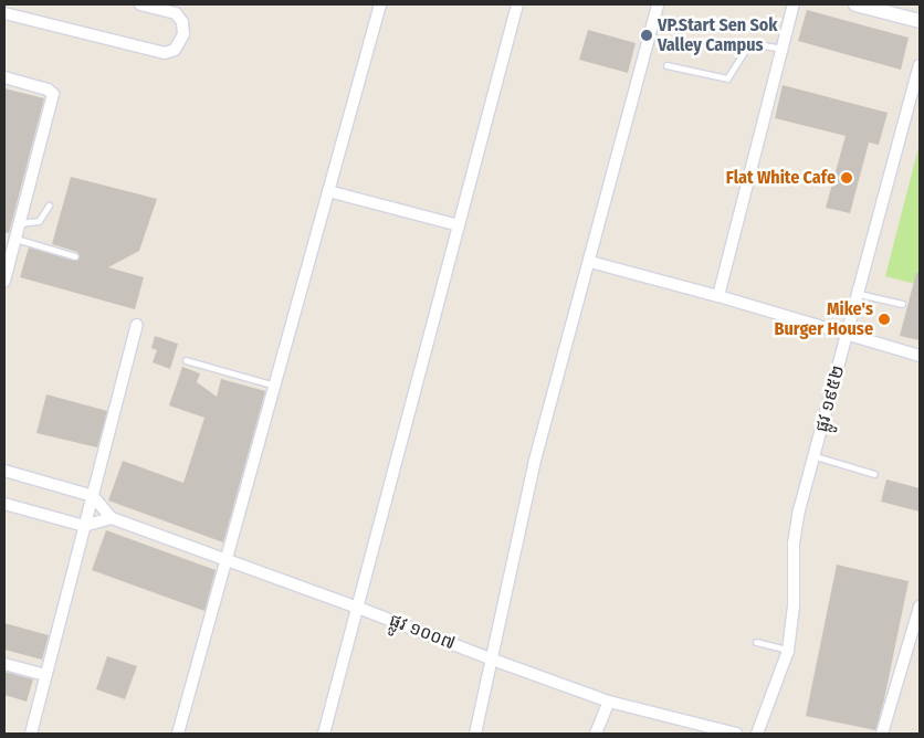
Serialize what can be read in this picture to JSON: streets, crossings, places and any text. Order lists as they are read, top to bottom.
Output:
{
  "streets": {
    "street": ["ផ្លូវ ១៩៥២", "ផ្លូវ ១០០៧"]
  },
  "places": ["VP.Start Sen Sok Valley Campus", "Flat White Cafe", "Mike's Burger House"]
}
